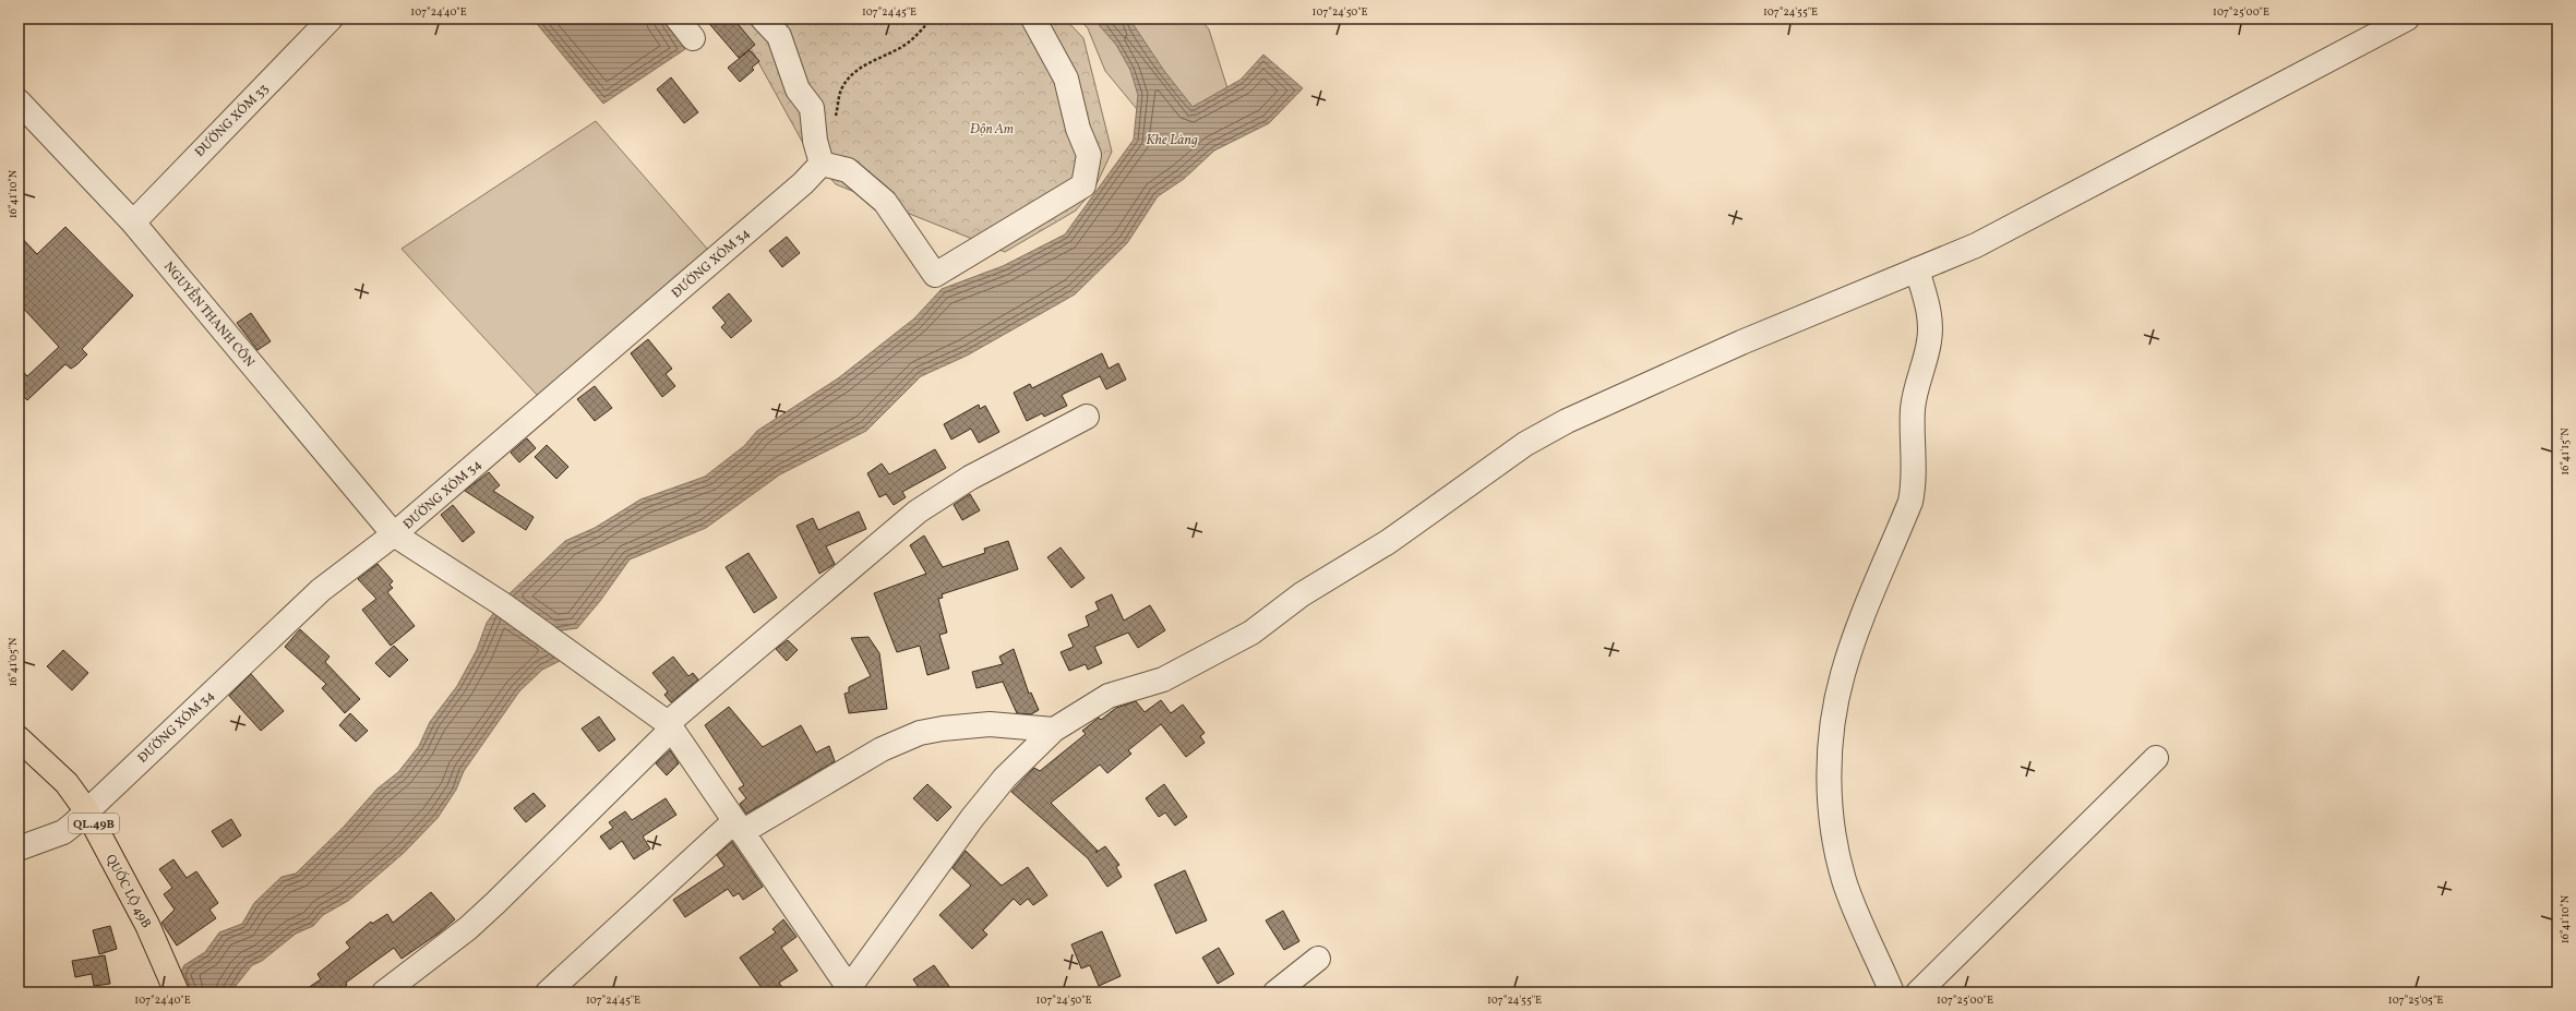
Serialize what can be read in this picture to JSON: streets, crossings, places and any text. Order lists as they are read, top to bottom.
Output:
{
  "streets": {
    "main road": ["QL.49B", "QUỐC LỘ 49B"],
    "street": ["ĐƯỜNG XÓM 33", "ĐƯỜNG XÓM 34", "NGUYỄN THANH CÔN"]
  },
  "crossings": [
    ["ĐƯỜNG XÓM 33", "NGUYỄN THANH CÔN"],
    ["ĐƯỜNG XÓM 34", "NGUYỄN THANH CÔN"],
    ["ĐƯỜNG XÓM 34", "QUỐC LỘ 49B"]
  ],
  "water": ["Khe Làng"],
  "parks": ["Độn Am"],
  "coordinates": [
    "107°24'40\"E",
    "107°24'45\"E",
    "107°24'50\"E",
    "107°24'55\"E",
    "107°25'00\"E",
    "16°41'10\"N",
    "16°41'15\"N",
    "16°41'05\"N",
    "107°25'05\"E"
  ]
}
